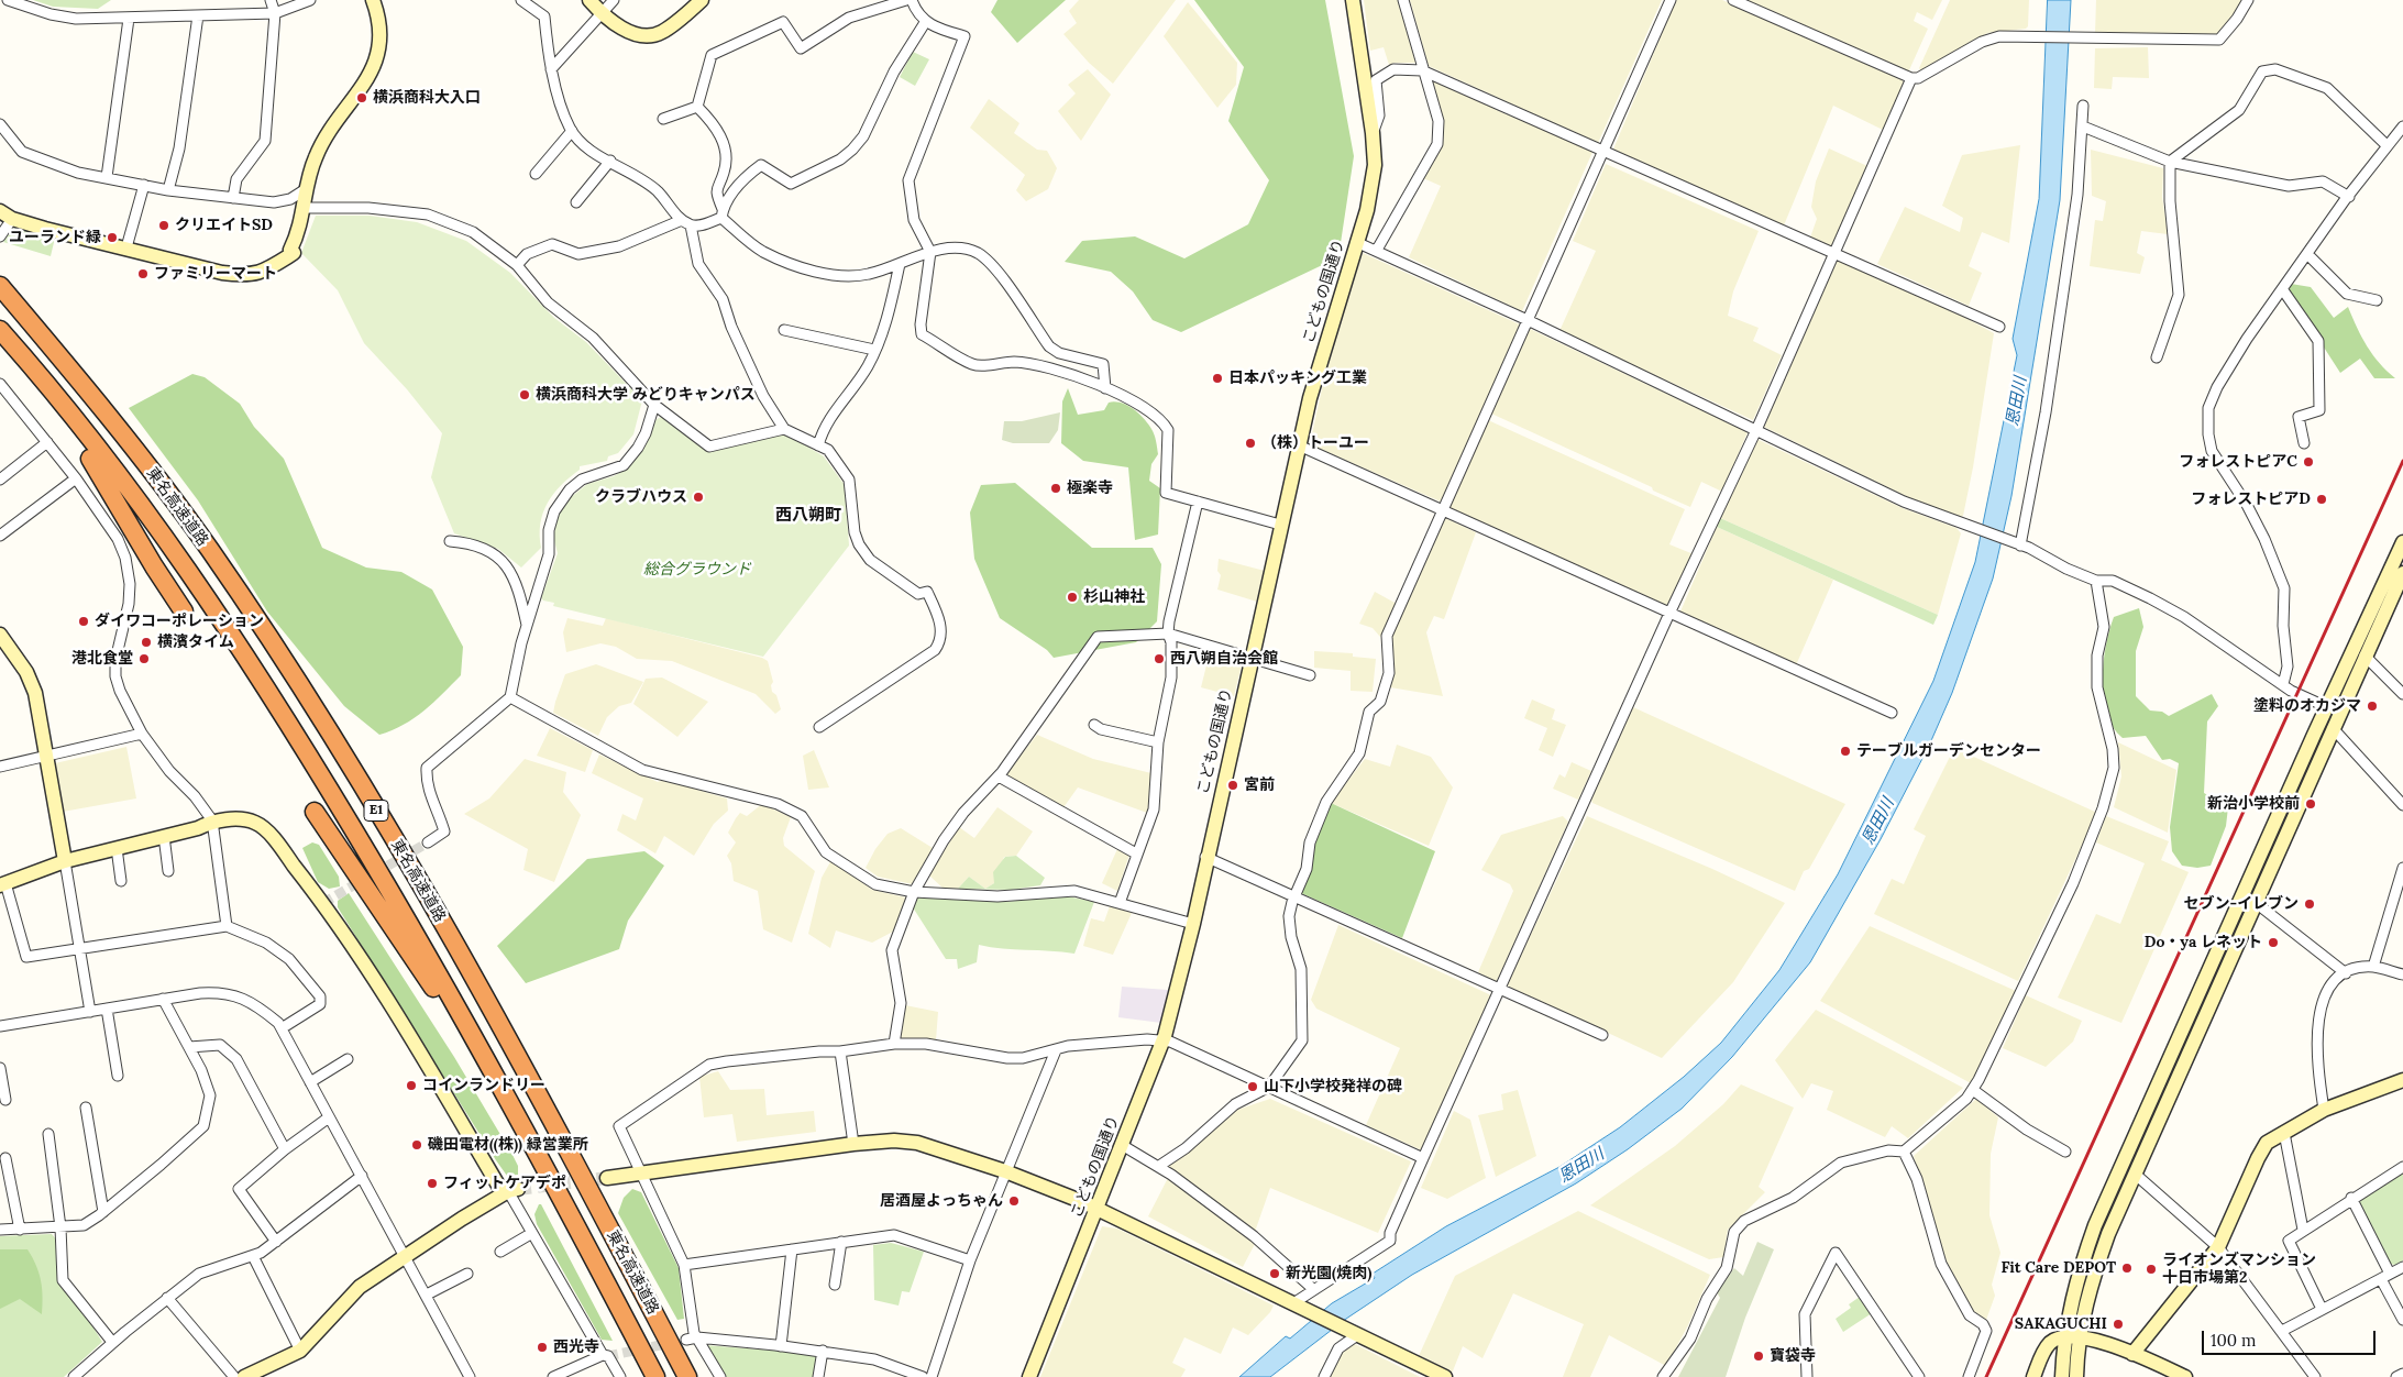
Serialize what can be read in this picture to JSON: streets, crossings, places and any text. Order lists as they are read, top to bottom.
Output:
{
  "streets": {
    "highway": ["東名高速道路", "E1"],
    "street": ["こどもの国通り"]
  },
  "districts": ["西八朔町"],
  "water": ["恩田川"],
  "parks": ["総合グラウンド"],
  "places": [
    "横浜商科大入口",
    "クリエイトSD",
    "ユーランド緑",
    "ファミリーマート",
    "日本パッキング工業",
    "横浜商科大学 みどりキャンパス",
    "（株）トーユー",
    "フォレストピアC",
    "極楽寺",
    "クラブハウス",
    "フォレストピアD",
    "杉山神社",
    "ダイワコーポレーション",
    "横濱タイム",
    "港北食堂",
    "西八朔自治会館",
    "塗料のオカジマ",
    "テーブルガーデンセンター",
    "宮前",
    "新治小学校前",
    "セブン-イレブン",
    "Do・ya レネット",
    "コインランドリー",
    "山下小学校発祥の碑",
    "磯田電材((株)) 緑営業所",
    "フィットケアデポ",
    "居酒屋よっちゃん",
    "Fit Care DEPOT",
    "ライオンズマンション 十日市場第2",
    "新光園(焼肉)",
    "SAKAGUCHI",
    "西光寺",
    "寶袋寺"
  ],
  "scale_bar": "100 m"
}
